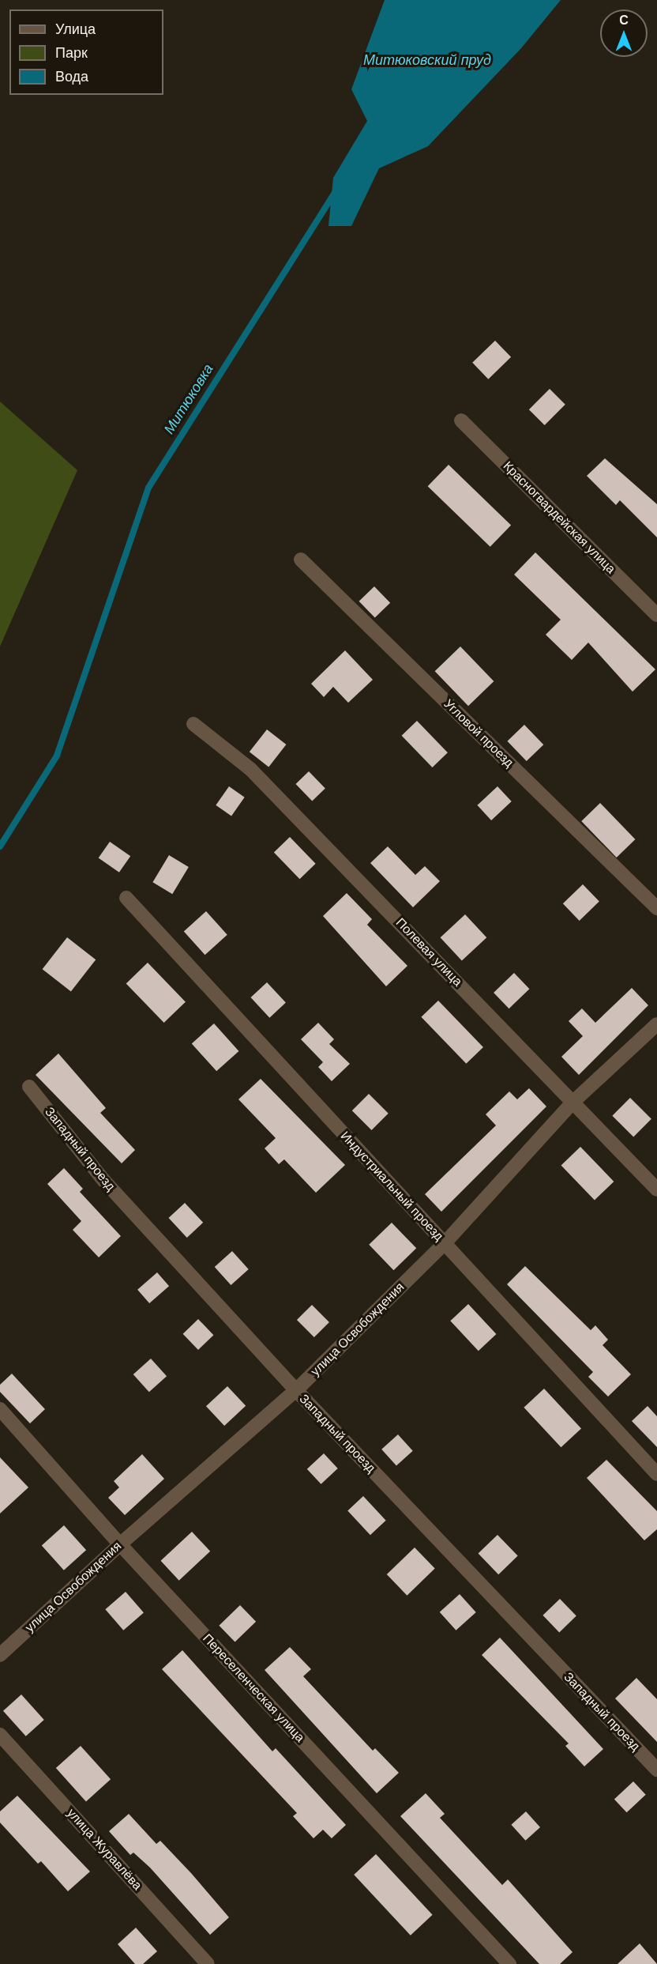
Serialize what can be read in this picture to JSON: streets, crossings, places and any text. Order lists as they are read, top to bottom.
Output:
{
  "streets": {
    "street": [
      "Красногвардейская улица",
      "Угловой проезд",
      "Полевая улица",
      "Западный проезд",
      "Индустриальный проезд",
      "улица Освобождения",
      "Переселенческая улица",
      "улица Журавлёва"
    ]
  },
  "crossings": [
    ["Полевая улица", "улица Освобождения"],
    ["Западный проезд", "улица Освобождения"],
    ["Индустриальный проезд", "улица Освобождения"],
    ["улица Освобождения", "Переселенческая улица"]
  ],
  "water": ["Митюковский пруд", "Митюковка"],
  "legend": ["Улица", "Парк", "Вода"],
  "north": "top"
}
